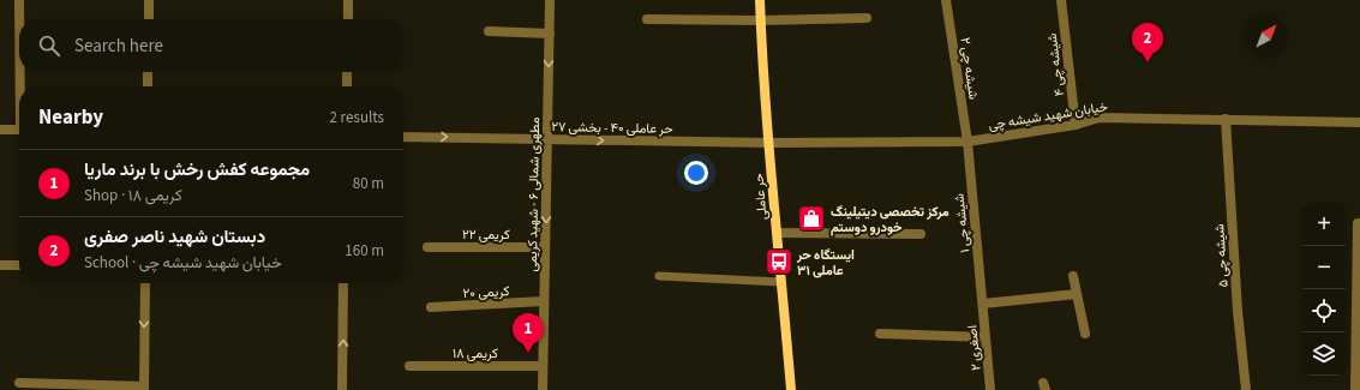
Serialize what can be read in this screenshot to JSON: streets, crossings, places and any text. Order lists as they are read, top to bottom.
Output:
{
  "streets": {
    "main road": ["حر عاملی"],
    "street": [
      "شیشه چی ۴",
      "شیشه چی ۲",
      "خیابان شهید شیشه چی",
      "حر عاملی ۴۰ - بخشی ۲۷",
      "مطهری شمالی ۶ - شهید کریمی",
      "شیشه چی ۱",
      "کریمی ۲۲",
      "شیشه چی ۵",
      "کریمی ۲۰",
      "اصغری ۲",
      "کریمی ۱۸"
    ]
  },
  "crossings": [
    ["شیشه چی ۴", "خیابان شهید شیشه چی"],
    ["شیشه چی ۲", "خیابان شهید شیشه چی"],
    ["شیشه چی ۲", "شیشه چی ۱"],
    ["خیابان شهید شیشه چی", "حر عاملی ۴۰ - بخشی ۲۷"],
    ["خیابان شهید شیشه چی", "حر عاملی"],
    ["خیابان شهید شیشه چی", "شیشه چی ۱"],
    ["خیابان شهید شیشه چی", "شیشه چی ۵"],
    ["حر عاملی ۴۰ - بخشی ۲۷", "مطهری شمالی ۶ - شهید کریمی"],
    ["حر عاملی ۴۰ - بخشی ۲۷", "حر عاملی"],
    ["مطهری شمالی ۶ - شهید کریمی", "کریمی ۲۲"],
    ["مطهری شمالی ۶ - شهید کریمی", "کریمی ۲۰"],
    ["مطهری شمالی ۶ - شهید کریمی", "کریمی ۱۸"],
    ["شیشه چی ۱", "اصغری ۲"]
  ],
  "one_way": ["حر عاملی ۴۰ - بخشی ۲۷", "مطهری شمالی ۶ - شهید کریمی"],
  "places": {
    "shop": ["مرکز تخصصی دیتیلینگ خودرو دوستم"],
    "bus stop": ["ایستگاه حر عاملی ۳۱"]
  },
  "north": "top right",
  "page": {
    "search": "Search here",
    "pins": ["2", "1"],
    "heading": ["Nearby", "2 results"],
    "list": [
      {
        "mark": "1",
        "name": "مجموعه کفش رخش با برند ماریا",
        "note": "Shop · کریمی ۱۸",
        "value": "80 m"
      },
      {
        "mark": "2",
        "name": "دبستان شهید ناصر صفری",
        "note": "School · خیابان شهید شیشه چی",
        "value": "160 m"
      }
    ],
    "map_buttons": ["+", "−"]
  }
}
